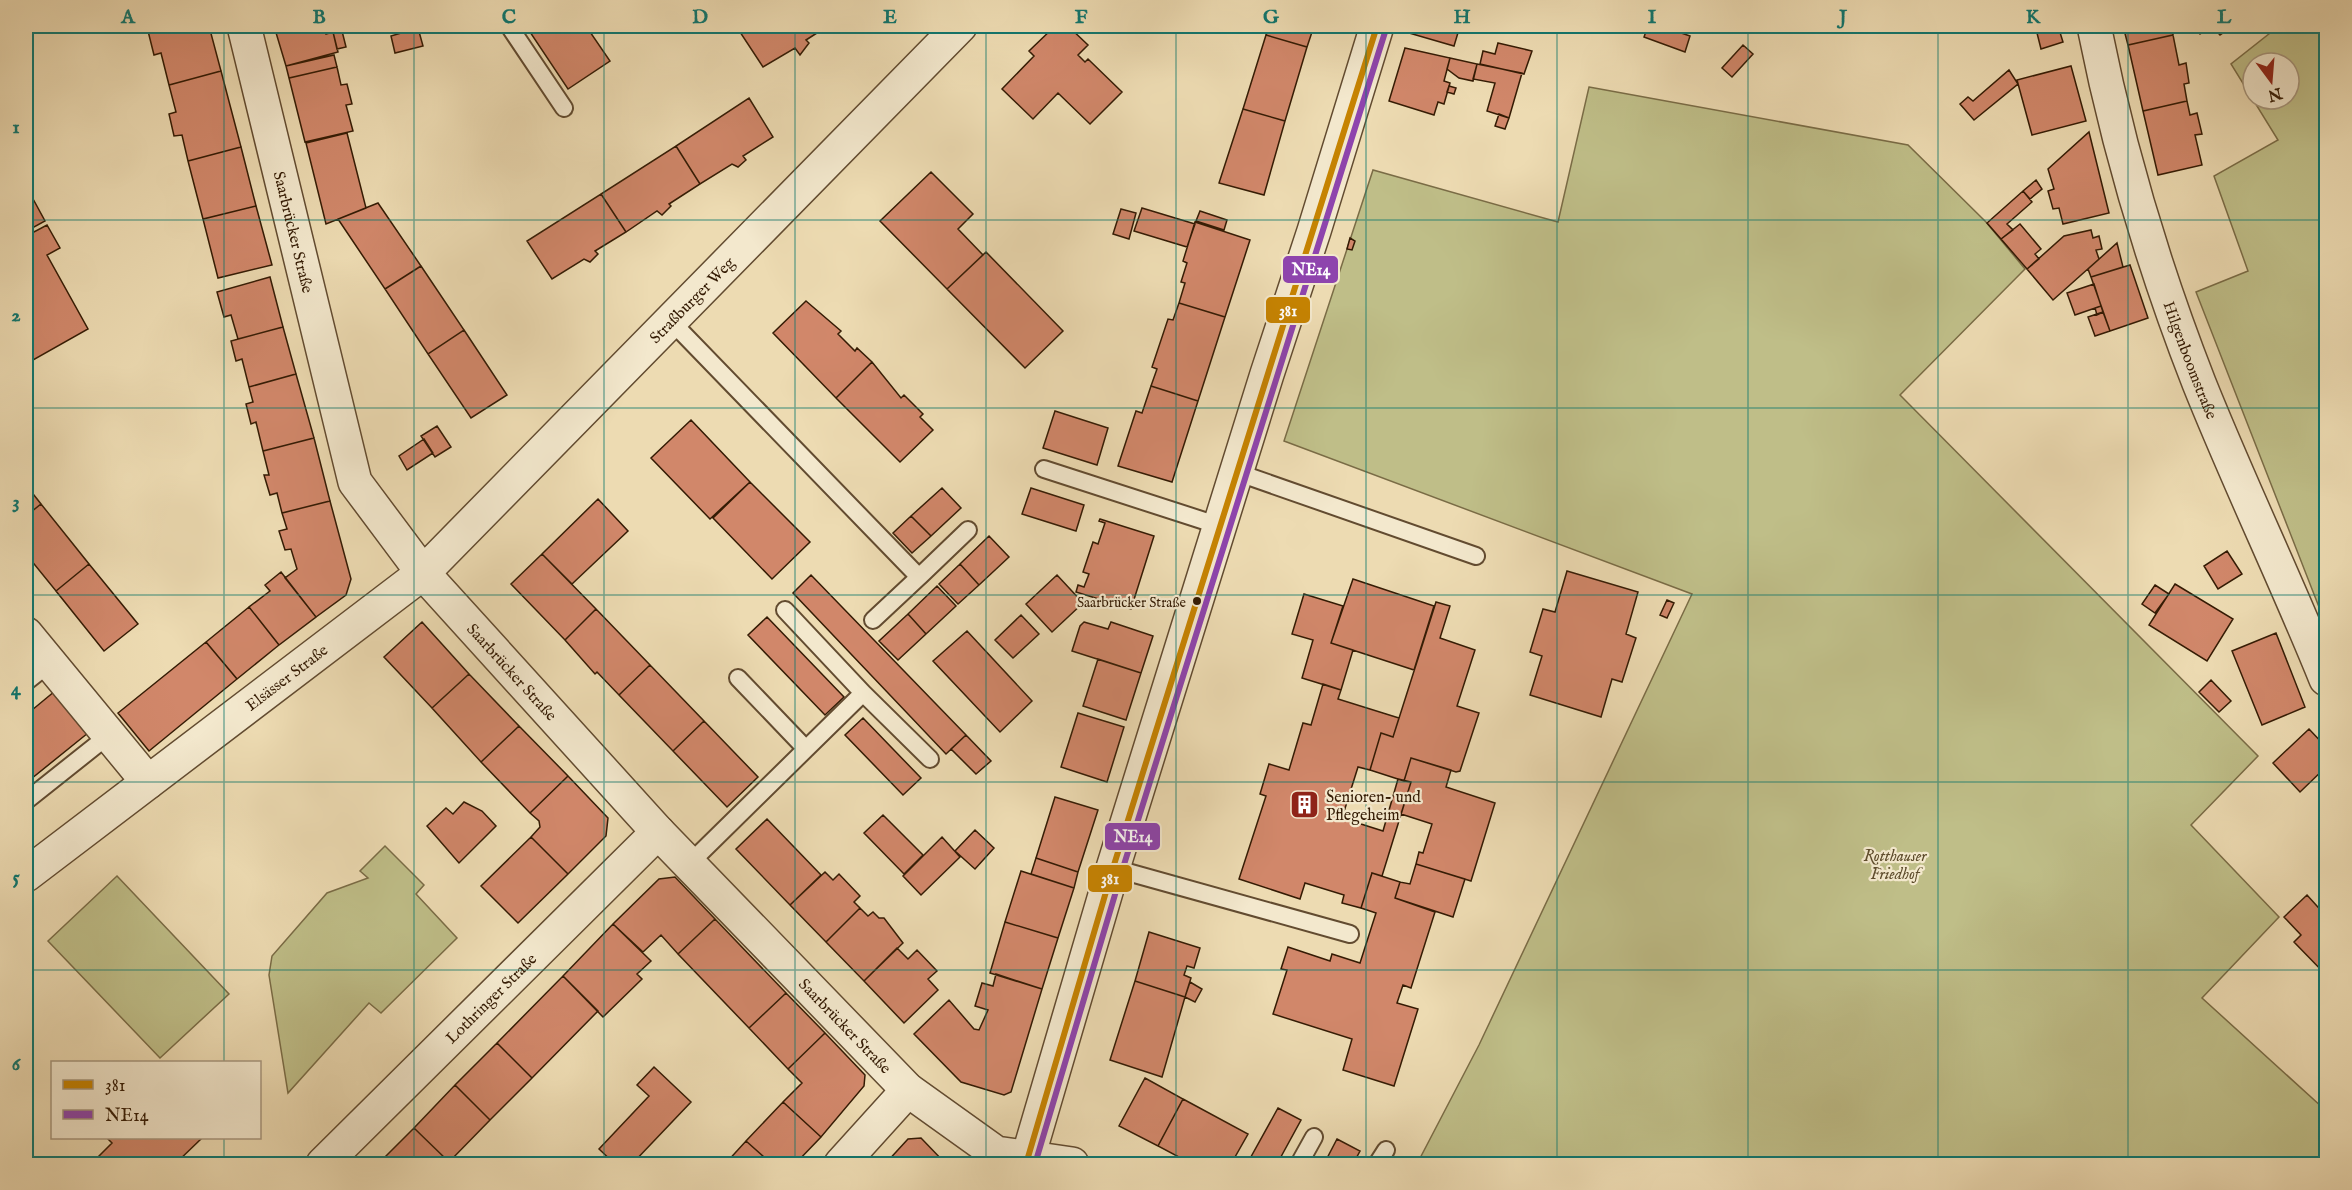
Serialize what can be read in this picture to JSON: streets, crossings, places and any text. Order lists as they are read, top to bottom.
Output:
{
  "streets": {
    "street": [
      "Saarbrücker Straße",
      "Straßburger Weg",
      "Hilgenboomstraße",
      "Elsässer Straße",
      "Lothringer Straße"
    ]
  },
  "crossings": [
    ["Saarbrücker Straße", "Straßburger Weg"],
    ["Saarbrücker Straße", "Elsässer Straße"],
    ["Saarbrücker Straße", "Lothringer Straße"],
    ["Straßburger Weg", "Elsässer Straße"]
  ],
  "parks": ["Rotthauser Friedhof"],
  "places": {
    "other": ["Saarbrücker Straße"],
    "building": ["Senioren- und Pflegeheim"]
  },
  "lines": ["transit line 381", "transit line NE14"],
  "legend": ["381", "NE14"],
  "north": "bottom",
  "grid": {
    "columns": [
      "A",
      "B",
      "C",
      "D",
      "E",
      "F",
      "G",
      "H",
      "I",
      "J",
      "K",
      "L"
    ],
    "rows": [
      "1",
      "2",
      "3",
      "4",
      "5",
      "6"
    ]
  }
}
